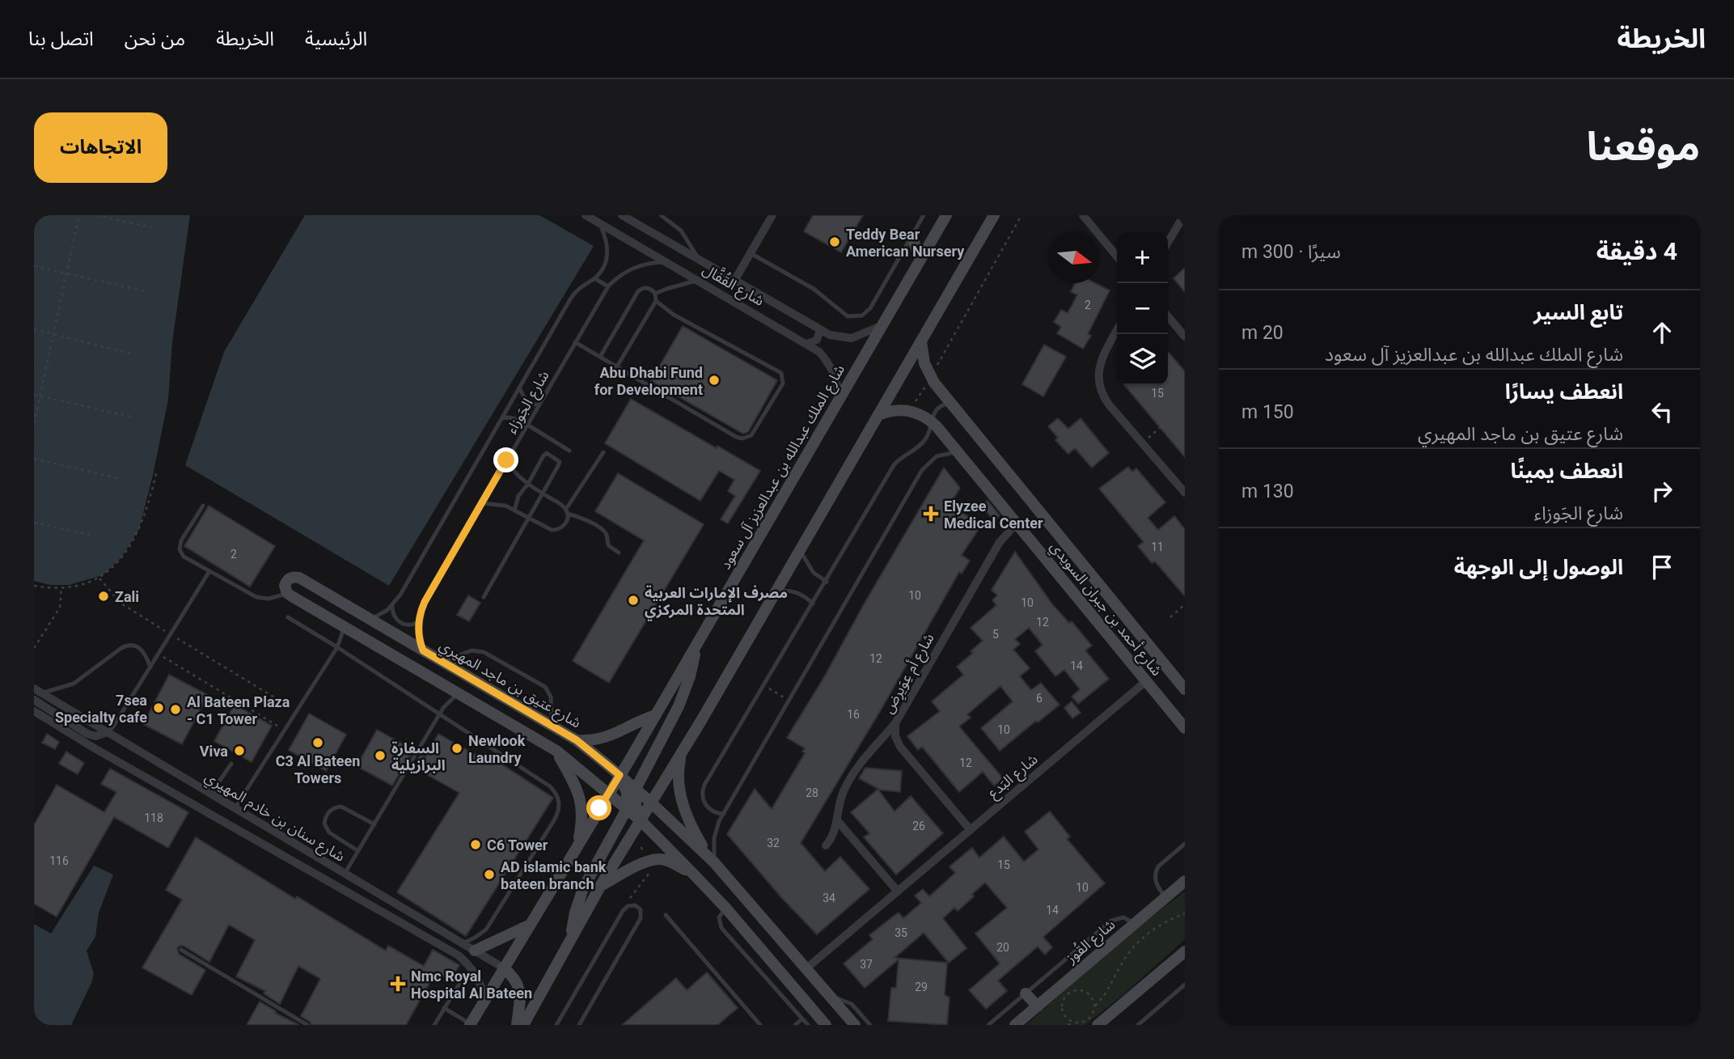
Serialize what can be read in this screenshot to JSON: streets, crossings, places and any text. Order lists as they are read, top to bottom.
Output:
{
  "streets": {
    "main road": [
      "شارع الملك عبدالله بن عبدالعزيز آل سعود",
      "شارع أحمد بن جبران السويدي",
      "شارع عتيق بن ماجد المهيري",
      "شارع القُوز"
    ],
    "street": [
      "شارع القُفَّال",
      "شارع أم عِوَيرِض",
      "شارع البَدع",
      "شارع سنان بن خادم المهيري"
    ],
    "lane": ["شارع الجَوزاء"]
  },
  "crossings": [
    ["شارع القُفَّال", "شارع الجَوزاء"],
    ["شارع القُفَّال", "شارع الملك عبدالله بن عبدالعزيز آل سعود"],
    ["شارع الجَوزاء", "شارع عتيق بن ماجد المهيري"],
    ["شارع الملك عبدالله بن عبدالعزيز آل سعود", "شارع عتيق بن ماجد المهيري"],
    ["شارع الملك عبدالله بن عبدالعزيز آل سعود", "شارع سنان بن خادم المهيري"],
    ["شارع أحمد بن جبران السويدي", "شارع أم عِوَيرِض"],
    ["شارع أحمد بن جبران السويدي", "شارع البَدع"],
    ["شارع أم عِوَيرِض", "شارع البَدع"],
    ["شارع عتيق بن ماجد المهيري", "شارع البَدع"]
  ],
  "places": {
    "other": [
      "Teddy Bear American Nursery",
      "Abu Dhabi Fund for Development",
      "Zali",
      "مصرف الإمارات العربية المتحدة المركزي",
      "7sea Specialty cafe",
      "Al Bateen Plaza - C1 Tower",
      "C3 Al Bateen Towers",
      "Newlook Laundry",
      "Viva",
      "السفارة البرازيلية",
      "C6 Tower",
      "AD islamic bank bateen branch"
    ],
    "health": ["Elyzee Medical Center", "Nmc Royal Hospital Al Bateen"]
  },
  "house_numbers": [
    "2",
    "15",
    "11",
    "2",
    "10",
    "10",
    "12",
    "5",
    "12",
    "14",
    "6",
    "16",
    "10",
    "12",
    "28",
    "118",
    "26",
    "32",
    "116",
    "15",
    "10",
    "34",
    "14",
    "35",
    "20",
    "37",
    "29"
  ],
  "north": "right",
  "page": {
    "header": "الخريطة",
    "nav": [
      "الرئيسية",
      "الخريطة",
      "من نحن",
      "اتصل بنا"
    ],
    "title": "موقعنا",
    "buttons": "الاتجاهات",
    "heading": ["4 دقيقة", "سيرًا · 300 m"],
    "map_buttons": ["+", "−"],
    "list": [
      ["تابع السير", "شارع الملك عبدالله بن عبدالعزيز آل سعود", "20 m"],
      ["انعطف يسارًا", "شارع عتيق بن ماجد المهيري", "150 m"],
      ["انعطف يمينًا", "شارع الجَوزاء", "130 m"],
      "الوصول إلى الوجهة"
    ]
  }
}
